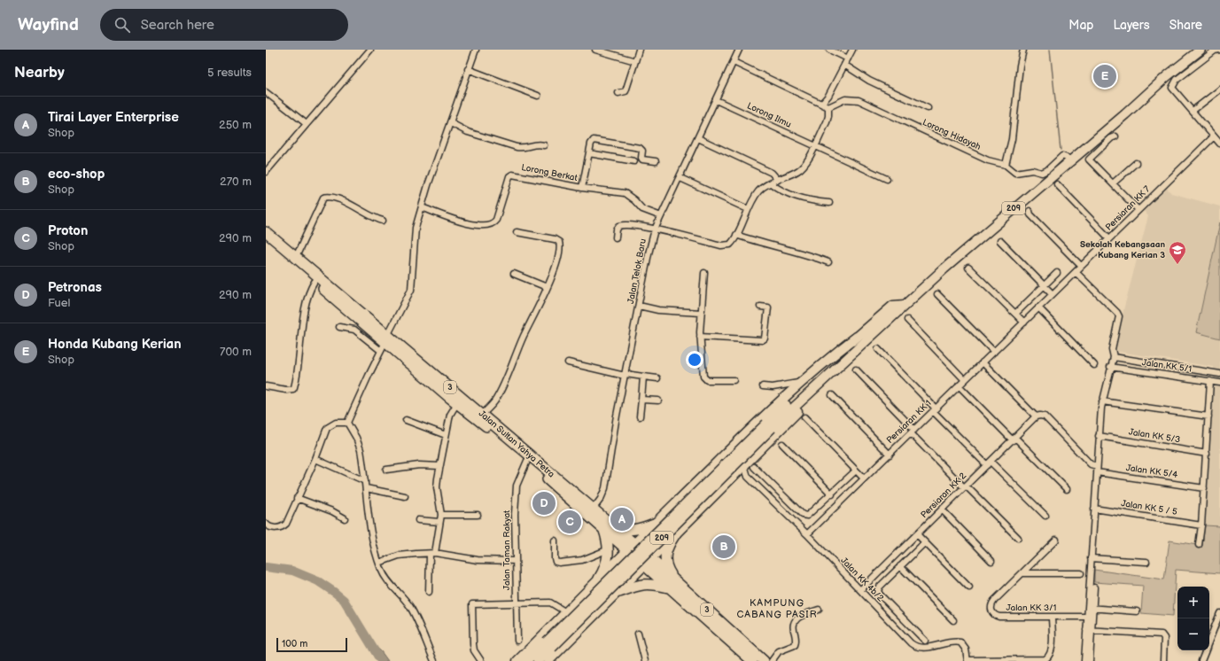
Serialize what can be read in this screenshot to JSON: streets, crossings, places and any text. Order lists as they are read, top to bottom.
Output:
{
  "streets": {
    "highway": ["3", "Jalan Sultan Yahya Petra"],
    "main road": ["209"],
    "street": [
      "Lorong Ilmu",
      "Lorong Hidayah",
      "Lorong Berkat",
      "Persiaran KK 7",
      "Jalan Telok Baru",
      "Jalan KK 5/1",
      "Persiaran KK 1",
      "Jalan KK 5/3",
      "Jalan KK 5/4",
      "Persiaran KK 2",
      "Jalan KK 5 / 5",
      "Jalan Taman Rakyat",
      "Jalan KK 4b/2",
      "Jalan KK 3/1"
    ]
  },
  "crossings": [
    ["Lorong Ilmu", "Jalan Telok Baru"],
    ["Lorong Hidayah", "209"],
    ["Lorong Berkat", "Jalan Telok Baru"],
    ["Persiaran KK 7", "Persiaran KK 1"],
    ["Jalan Telok Baru", "Jalan Sultan Yahya Petra"],
    ["Persiaran KK 1", "Jalan KK 4b/2"],
    ["Jalan Sultan Yahya Petra", "Jalan Taman Rakyat"],
    ["Persiaran KK 2", "Jalan KK 4b/2"]
  ],
  "districts": ["KAMPUNG CABANG PASIR"],
  "places": {
    "school or university": ["Sekolah Kebangsaan Kubang Kerian 3"]
  },
  "scale_bar": "100 m",
  "page": {
    "header": "Wayfind",
    "search": "Search here",
    "nav": ["Map", "Layers", "Share"],
    "heading": ["Nearby", "5 results"],
    "pins": [
      "E",
      "D",
      "A",
      "C",
      "B"
    ],
    "list": [
      {
        "mark": "A",
        "name": "Tirai Layer Enterprise",
        "note": "Shop",
        "value": "250 m"
      },
      {
        "mark": "B",
        "name": "eco-shop",
        "note": "Shop",
        "value": "270 m"
      },
      {
        "mark": "C",
        "name": "Proton",
        "note": "Shop",
        "value": "290 m"
      },
      {
        "mark": "D",
        "name": "Petronas",
        "note": "Fuel",
        "value": "290 m"
      },
      {
        "mark": "E",
        "name": "Honda Kubang Kerian",
        "note": "Shop",
        "value": "700 m"
      }
    ],
    "map_buttons": ["+", "−"],
    "scale": "100 m"
  }
}
